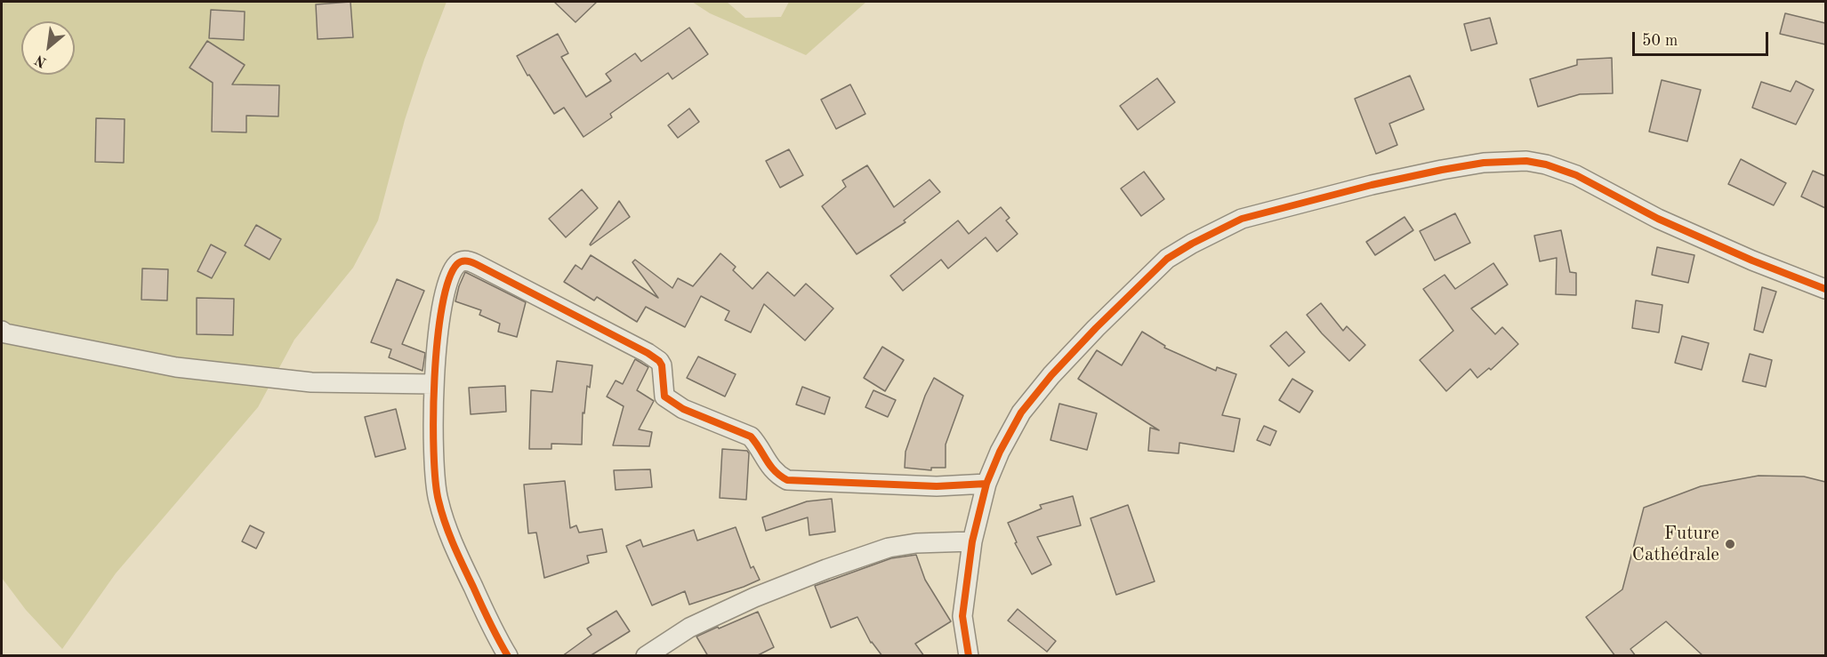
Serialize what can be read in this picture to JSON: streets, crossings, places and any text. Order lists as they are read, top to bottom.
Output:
{
  "places": ["Future Cathédrale"],
  "scale_bar": "50 m",
  "north": "bottom left"
}
